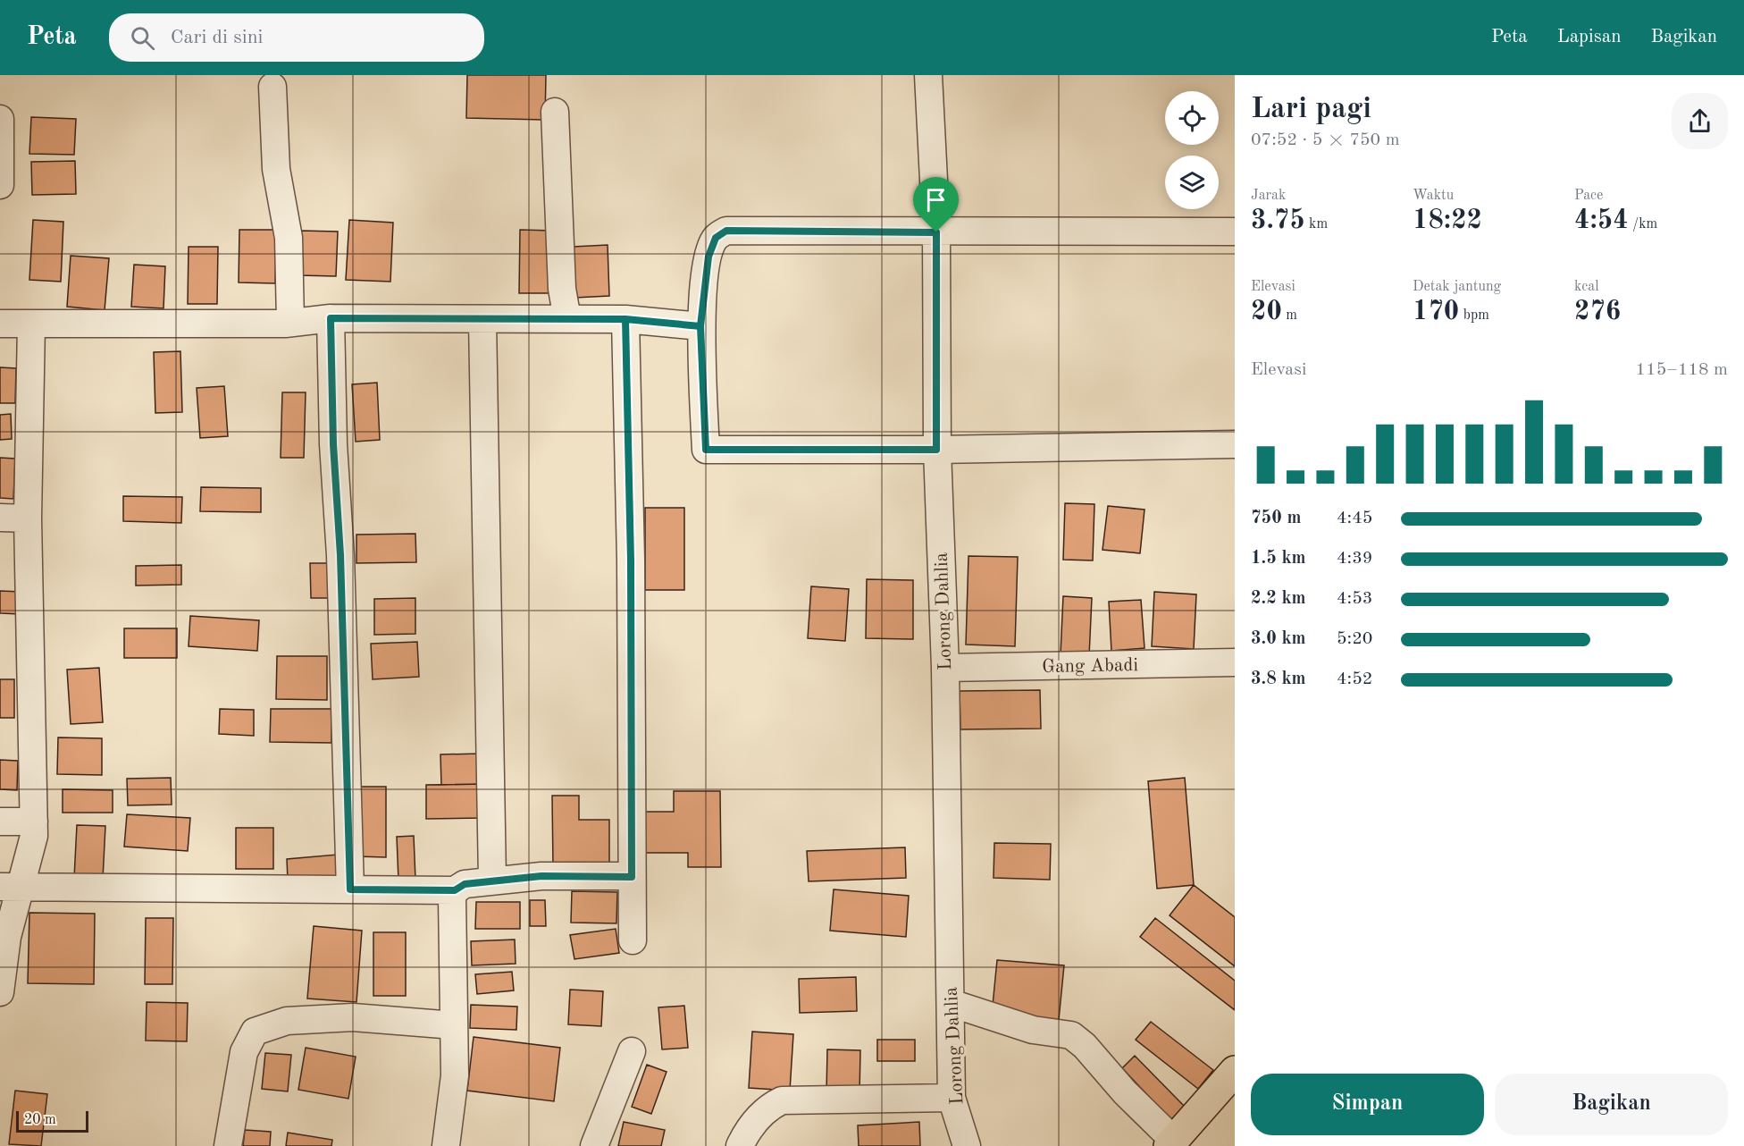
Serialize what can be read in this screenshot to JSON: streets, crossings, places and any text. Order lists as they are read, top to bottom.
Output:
{
  "streets": {
    "street": ["Lorong Dahlia", "Gang Abadi"]
  },
  "crossings": [
    ["Lorong Dahlia", "Gang Abadi"]
  ],
  "scale_bar": "20 m",
  "page": {
    "header": "Peta",
    "search": "Cari di sini",
    "nav": ["Peta", "Lapisan", "Bagikan"],
    "heading": ["Lari pagi", "07:52 · 5 × 750 m"],
    "stats": [
      ["Jarak", "3.75 km"],
      ["Waktu", "18:22"],
      ["Pace", "4:54 /km"],
      ["Elevasi", "20 m"],
      ["Detak jantung", "170 bpm"],
      ["kcal", "276"]
    ],
    "chart": ["Elevasi", "115–118 m"],
    "list": [
      {
        "name": "750 m",
        "note": "4:45"
      },
      {
        "name": "1.5 km",
        "note": "4:39"
      },
      {
        "name": "2.2 km",
        "note": "4:53"
      },
      {
        "name": "3.0 km",
        "note": "5:20"
      },
      {
        "name": "3.8 km",
        "note": "4:52"
      }
    ],
    "buttons": ["Simpan", "Bagikan"],
    "scale": "20 m"
  }
}
